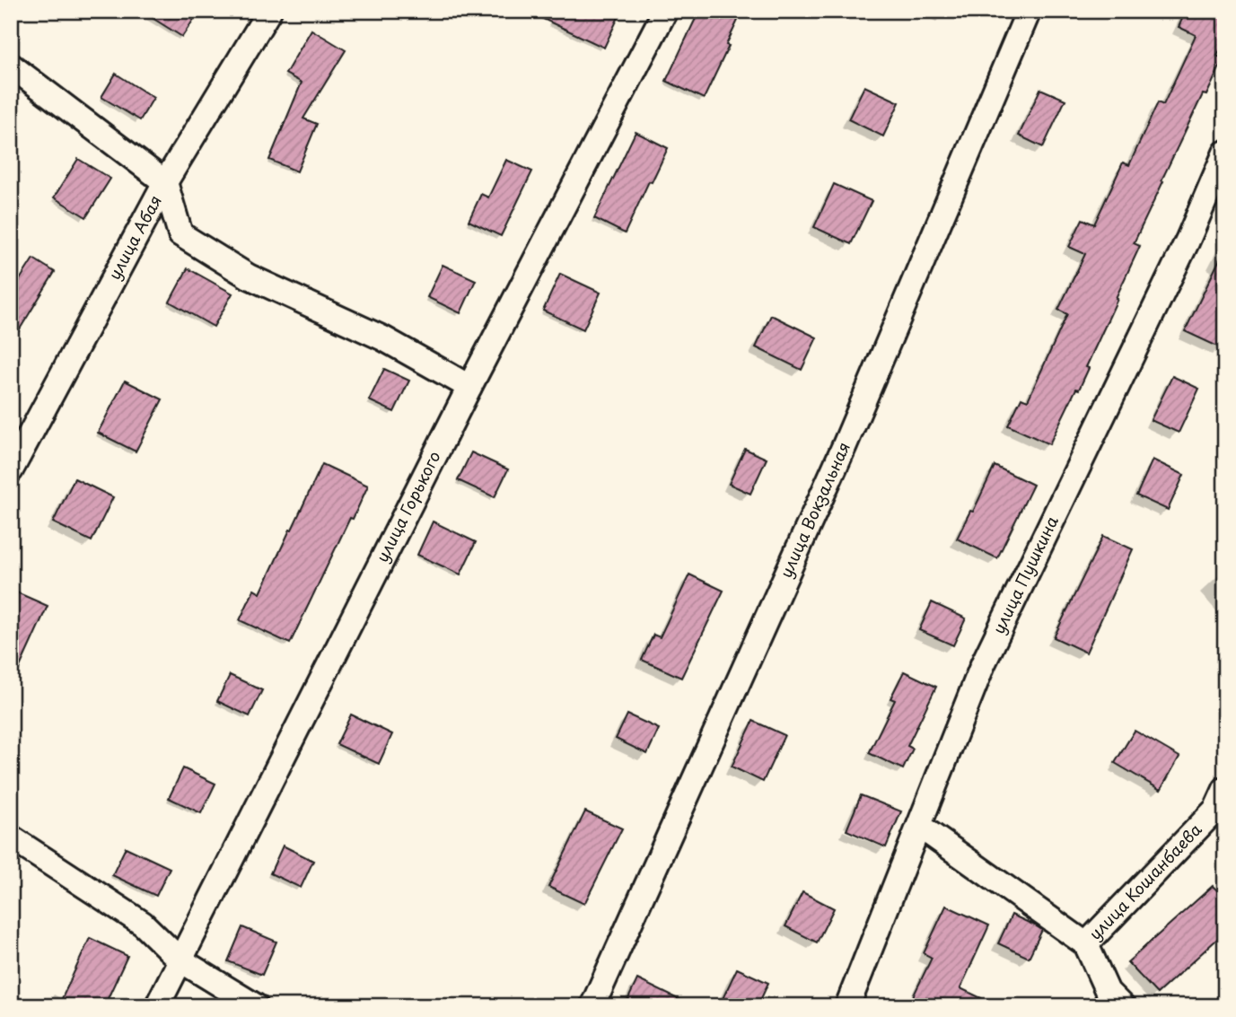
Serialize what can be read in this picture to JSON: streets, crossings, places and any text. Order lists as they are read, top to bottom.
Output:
{
  "streets": {
    "street": [
      "улица Абая",
      "улица Горького",
      "улица Вокзальная",
      "улица Пушкина",
      "улица Кошанбаева"
    ]
  }
}
